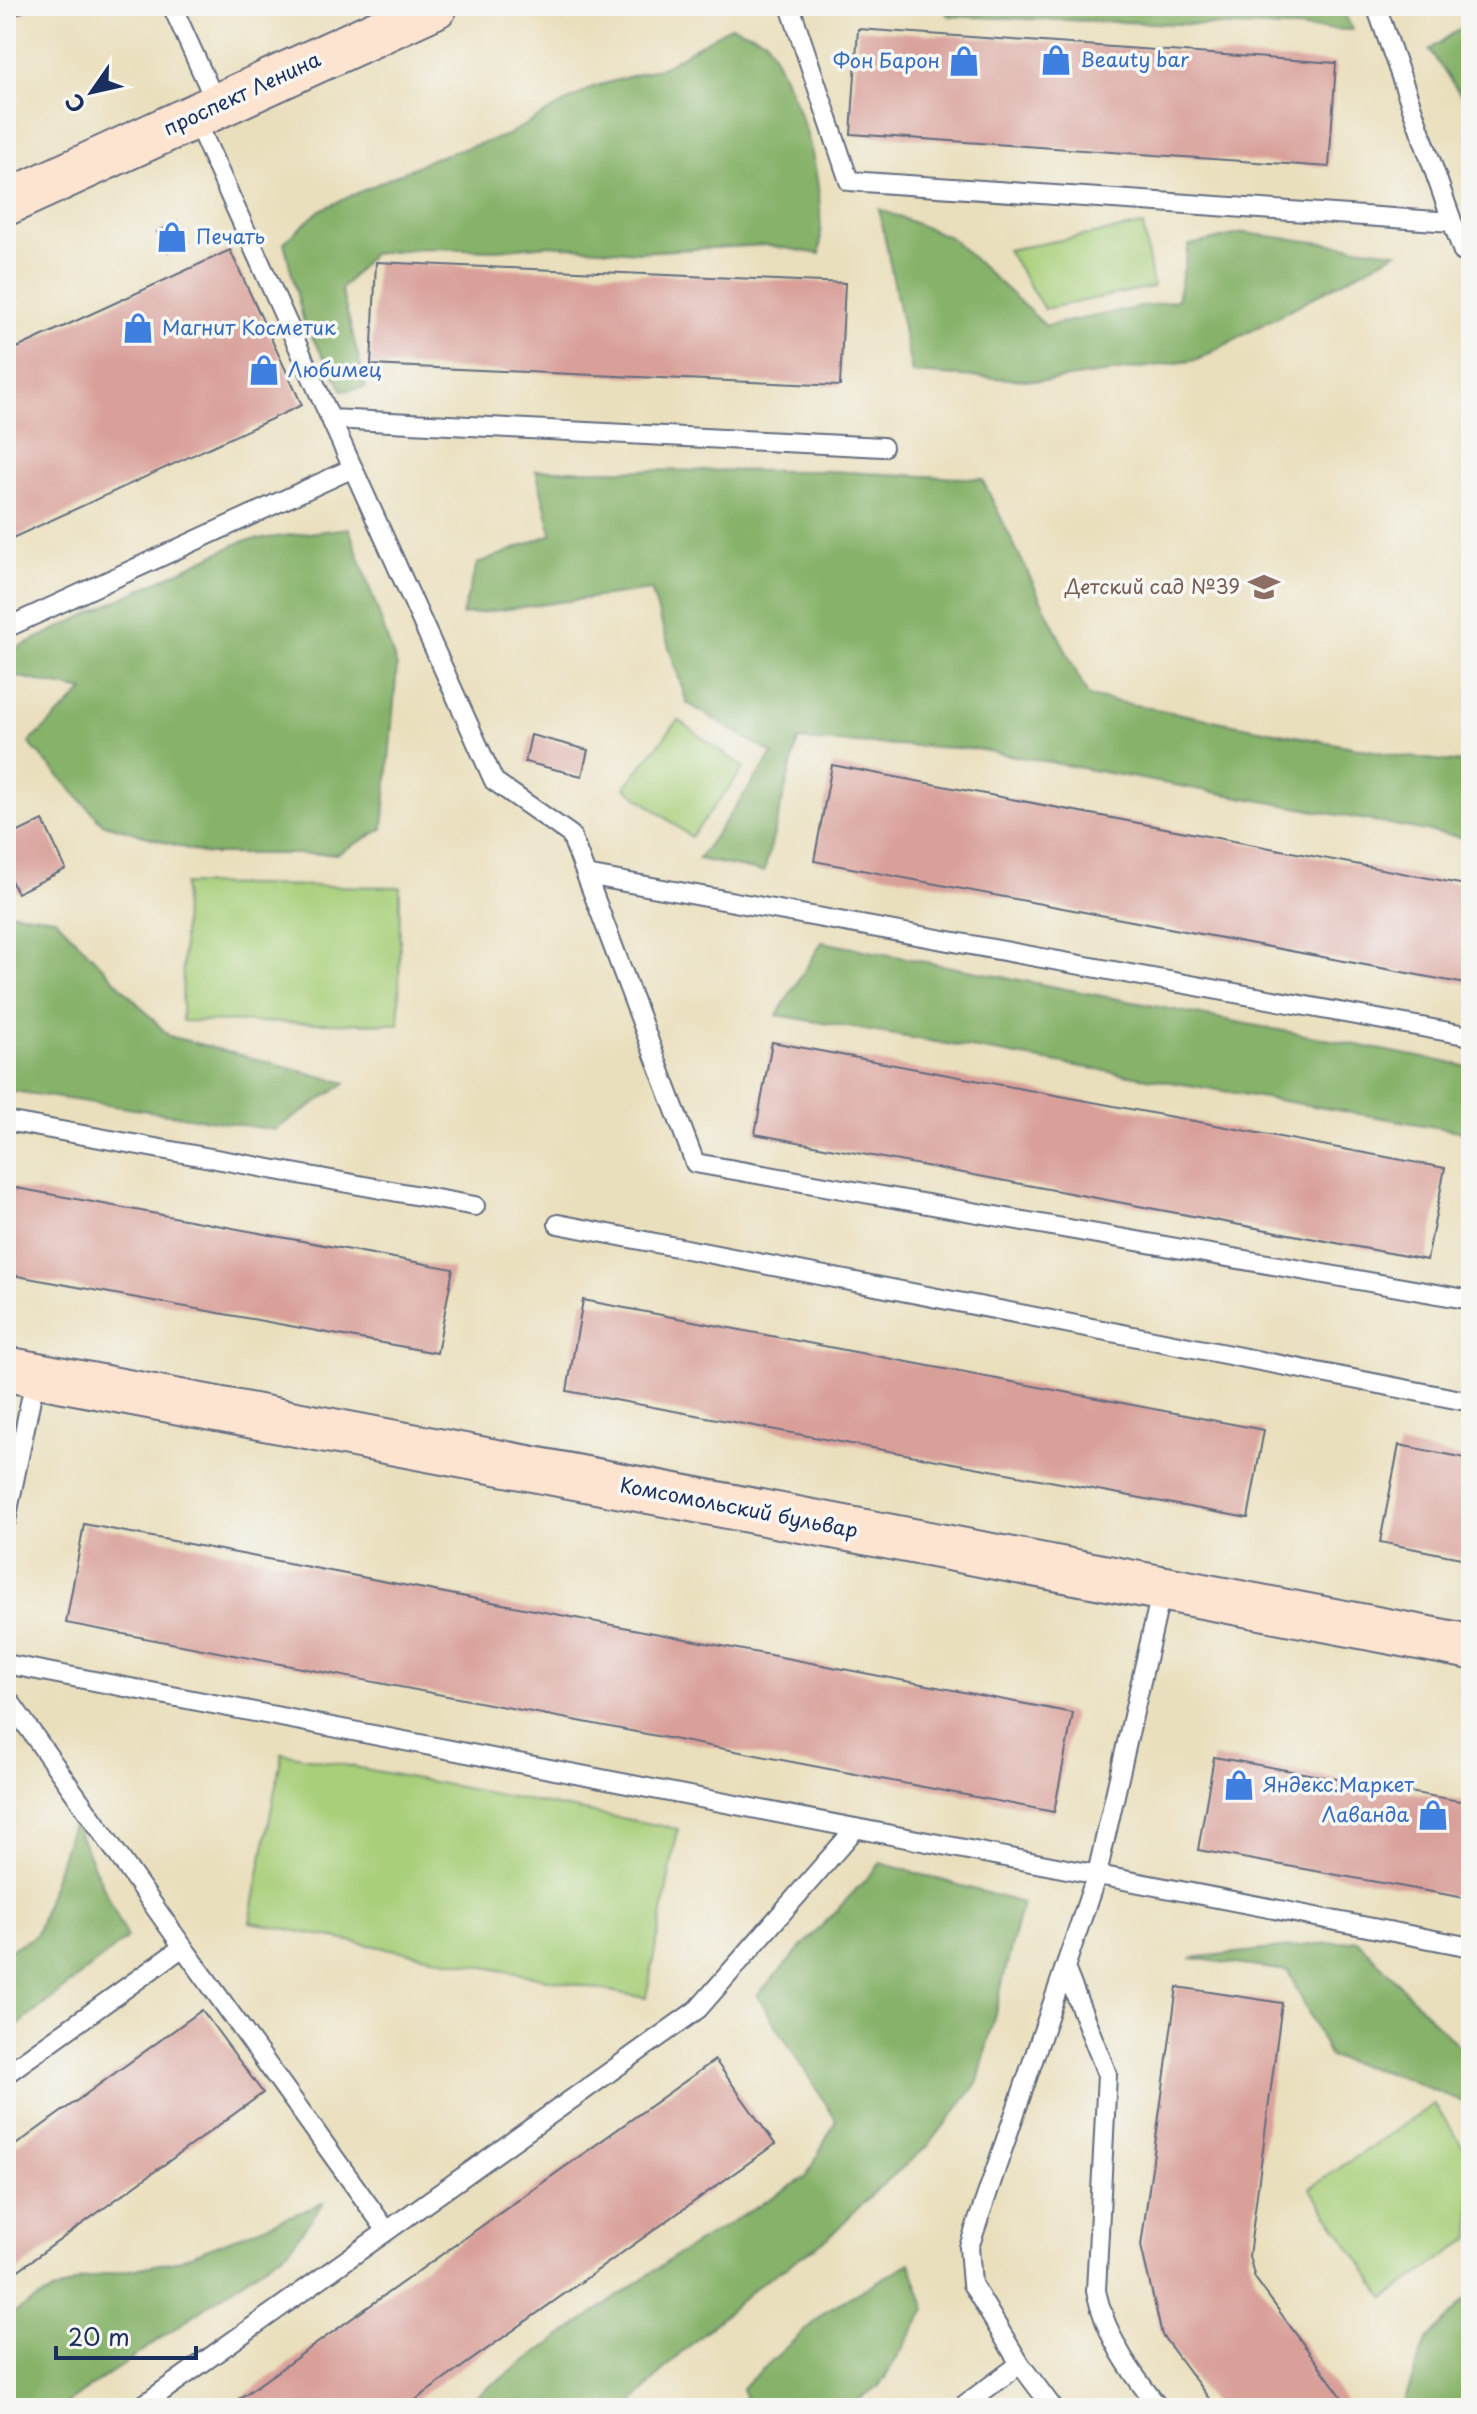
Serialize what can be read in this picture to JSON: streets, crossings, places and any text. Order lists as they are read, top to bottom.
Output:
{
  "streets": {
    "street": ["проспект Ленина", "Комсомольский бульвар"]
  },
  "places": {
    "shop": [
      "Beauty bar",
      "Фон Барон",
      "Печать",
      "Магнит Косметик",
      "Любимец",
      "Яндекс.Маркет",
      "Лаванда"
    ],
    "school or university": ["Детский сад №39"]
  },
  "scale_bar": "20 m",
  "north": "bottom left"
}
